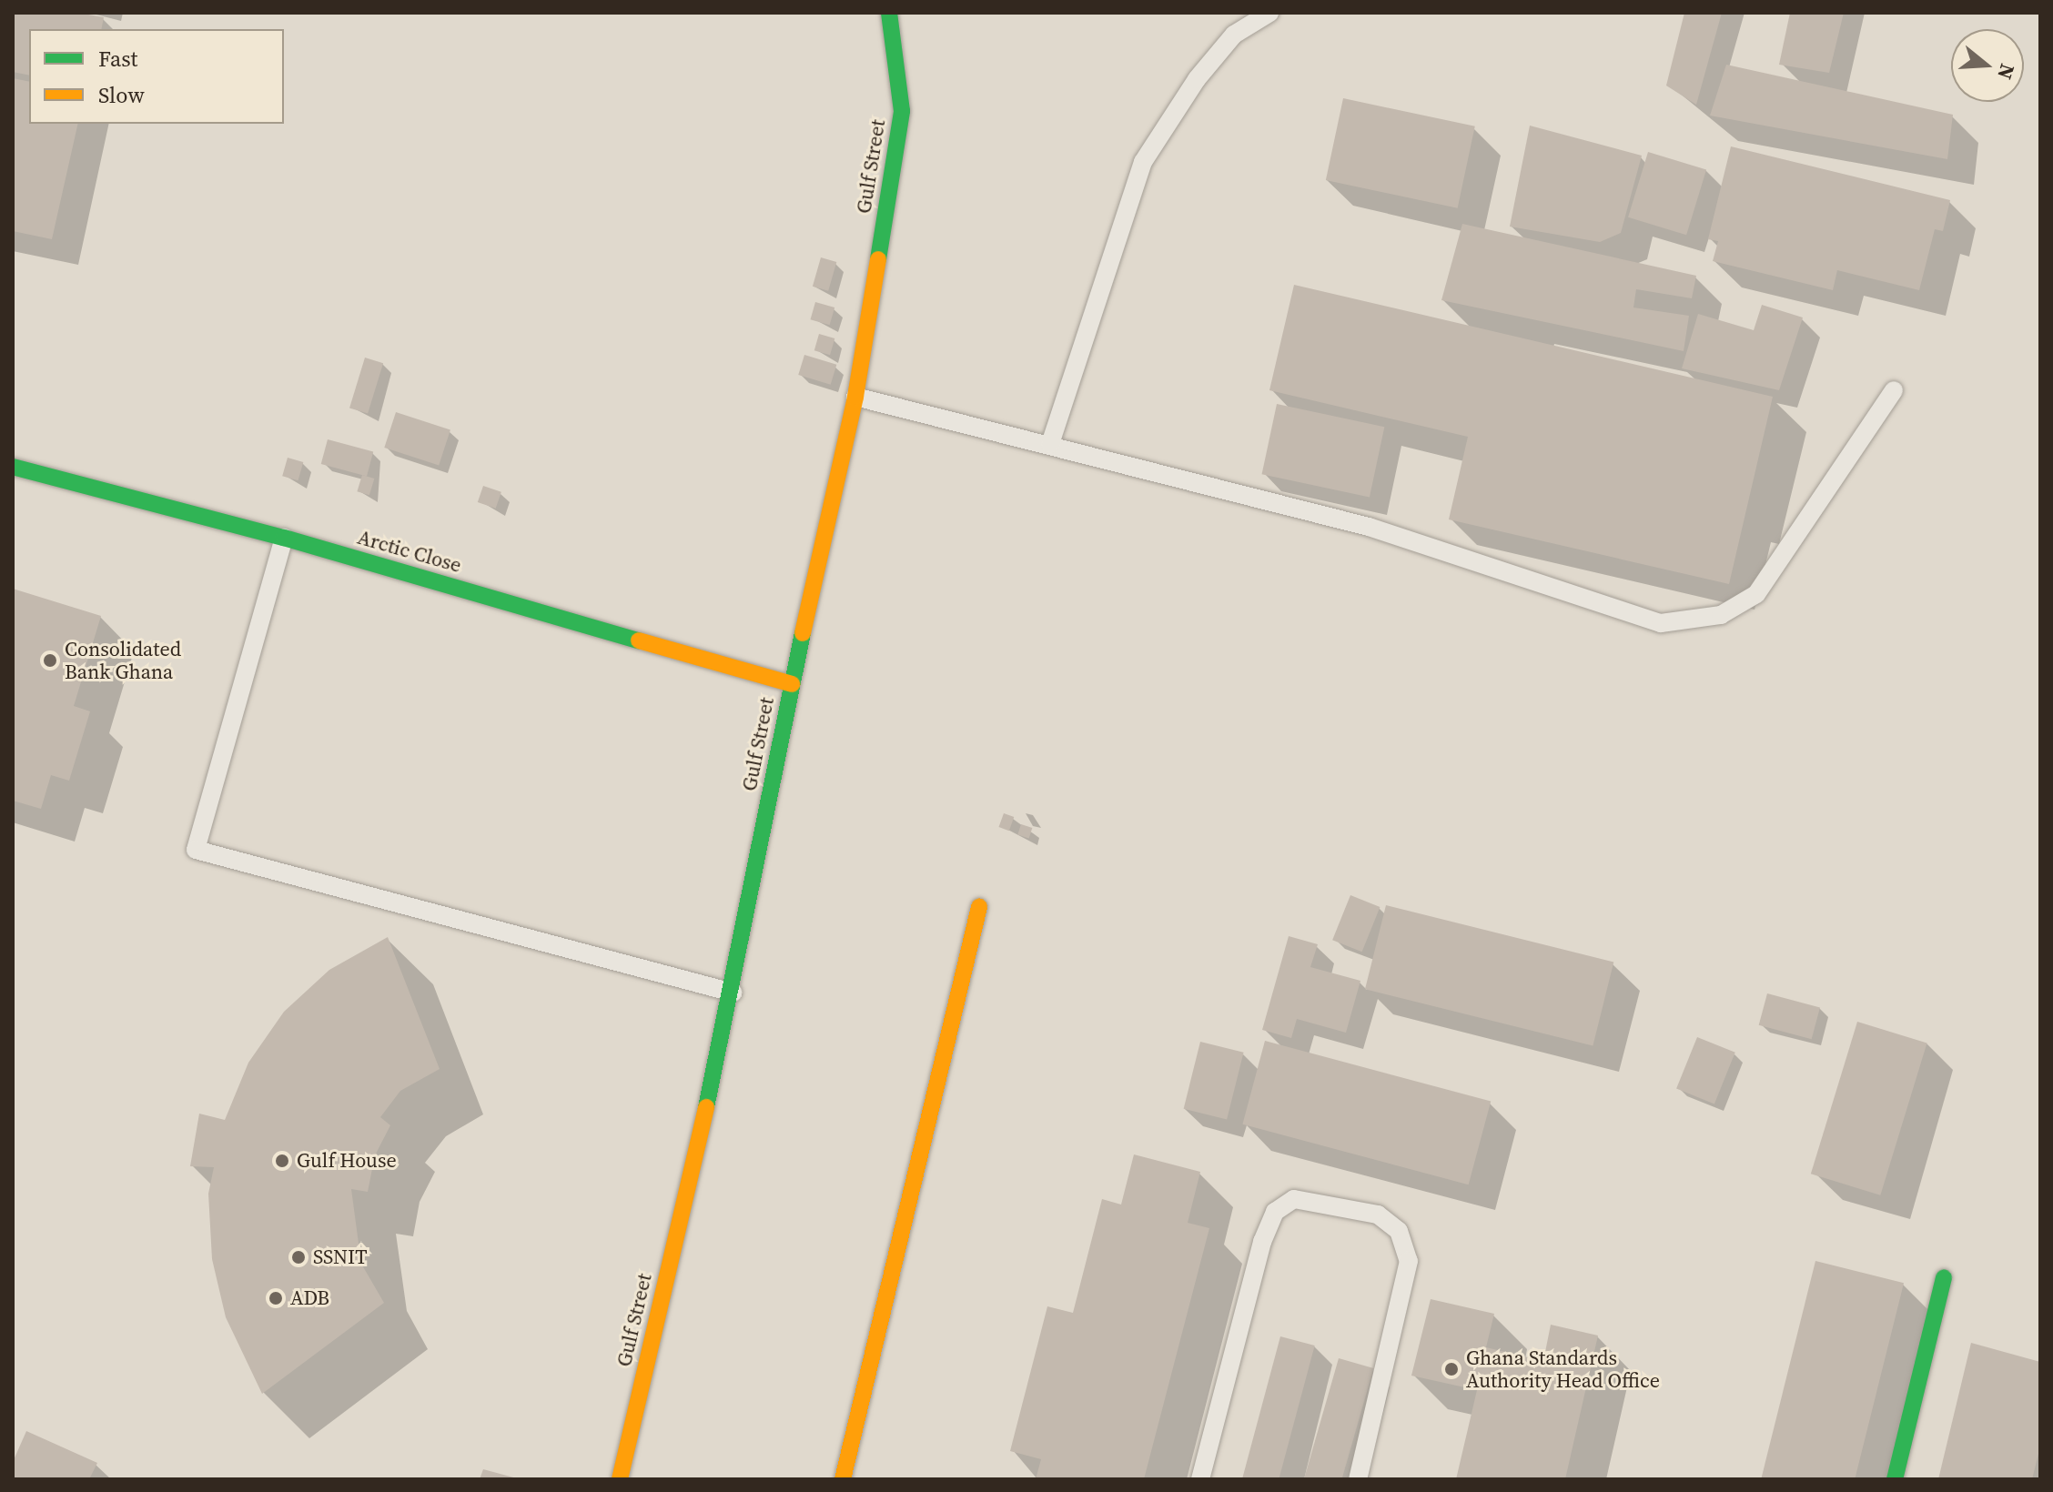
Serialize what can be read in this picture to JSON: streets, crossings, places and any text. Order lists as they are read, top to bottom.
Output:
{
  "streets": {
    "street": ["Gulf Street", "Arctic Close"]
  },
  "crossings": [
    ["Gulf Street", "Arctic Close"]
  ],
  "places": [
    "Consolidated Bank Ghana",
    "Gulf House",
    "SSNIT",
    "ADB",
    "Ghana Standards Authority Head Office"
  ],
  "legend": ["Fast", "Slow"],
  "north": "right"
}
